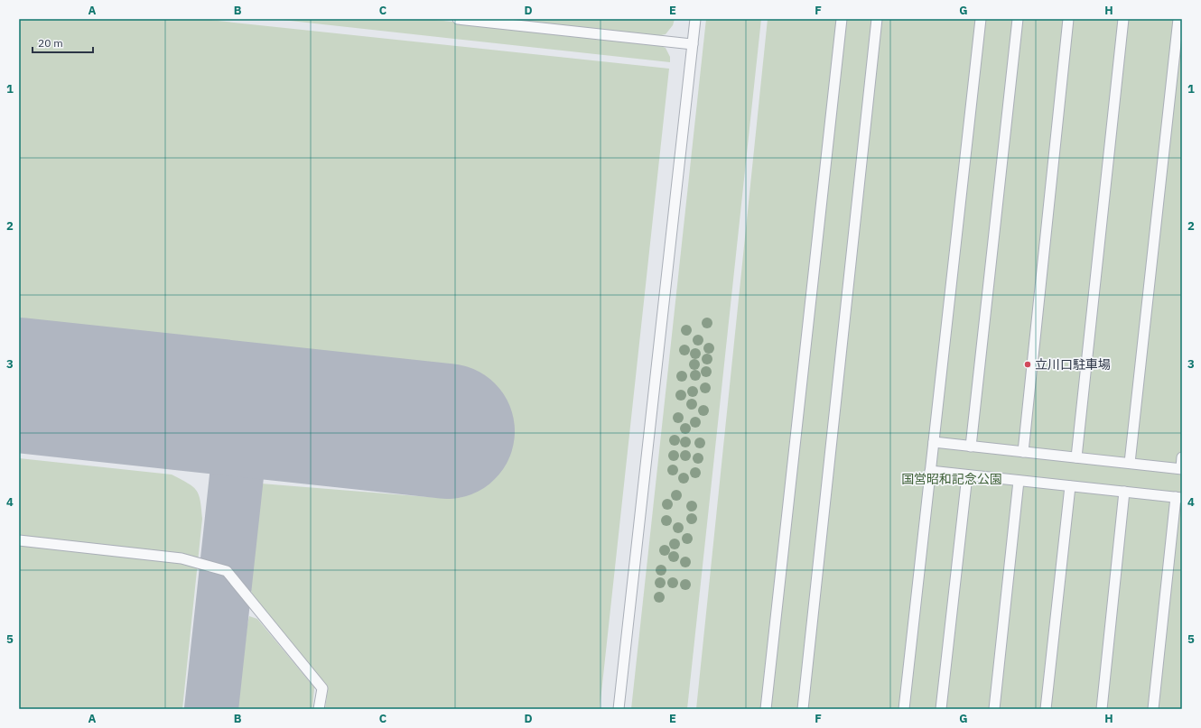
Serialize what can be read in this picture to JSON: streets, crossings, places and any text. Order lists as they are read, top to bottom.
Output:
{
  "parks": ["国営昭和記念公園"],
  "places": ["立川口駐車場"],
  "scale_bar": "20 m",
  "grid": {
    "columns": [
      "A",
      "B",
      "C",
      "D",
      "E",
      "F",
      "G",
      "H"
    ],
    "rows": [
      "1",
      "2",
      "3",
      "4",
      "5"
    ]
  }
}
